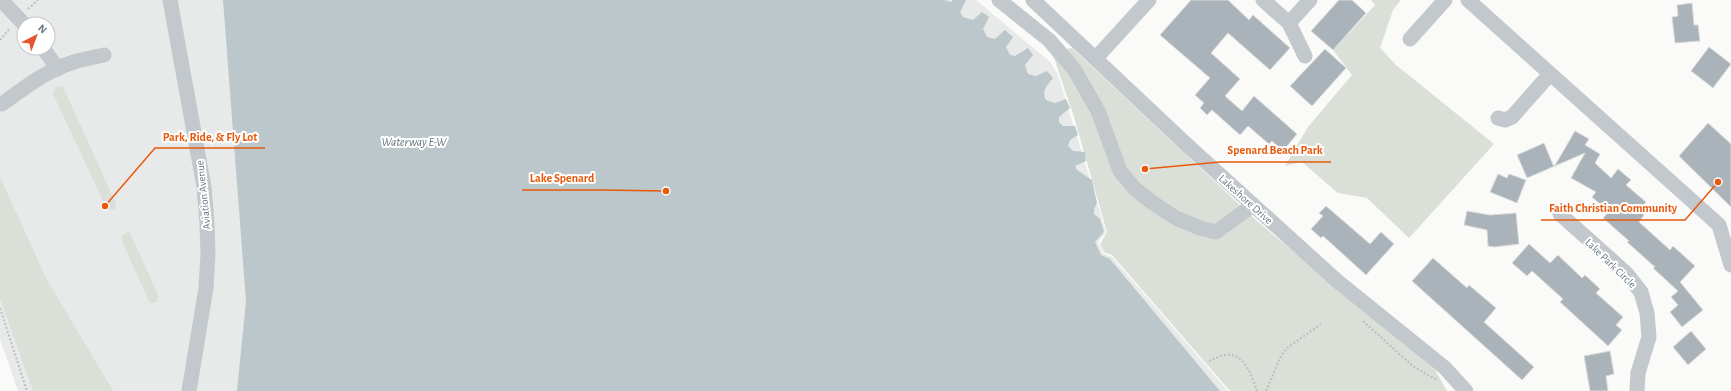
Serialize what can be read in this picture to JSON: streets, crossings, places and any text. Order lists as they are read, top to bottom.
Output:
{
  "streets": {
    "street": ["Aviation Avenue", "Lakeshore Drive", "Lake Park Circle"]
  },
  "water": ["Waterway E-W"],
  "places": [
    "Spenard Beach Park",
    "Faith Christian Community",
    "Lake Spenard",
    "Park, Ride, & Fly Lot"
  ],
  "north": "top right"
}
